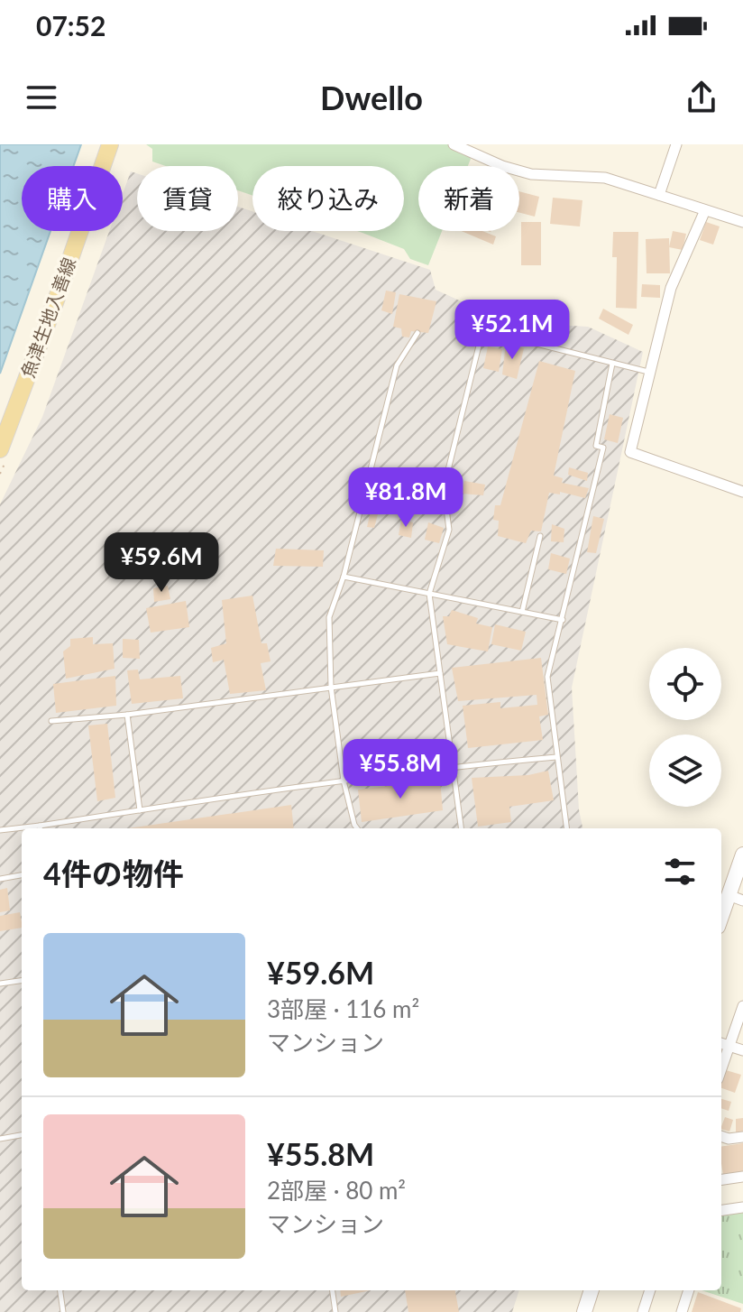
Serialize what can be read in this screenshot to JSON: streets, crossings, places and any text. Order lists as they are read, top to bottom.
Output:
{
  "streets": {
    "main road": ["魚津生地入善線"]
  },
  "page": {
    "status": "07:52",
    "header": "Dwello",
    "chip": [
      "購入",
      "賃貸",
      "絞り込み",
      "新着"
    ],
    "price": [
      "¥52.1M",
      "¥81.8M",
      "¥59.6M",
      "¥55.8M"
    ],
    "heading": "4件の物件",
    "list": [
      {
        "name": "¥59.6M",
        "note": "3部屋 · 116 m² · マンション"
      },
      {
        "name": "¥55.8M",
        "note": "2部屋 · 80 m² · マンション"
      }
    ]
  }
}
